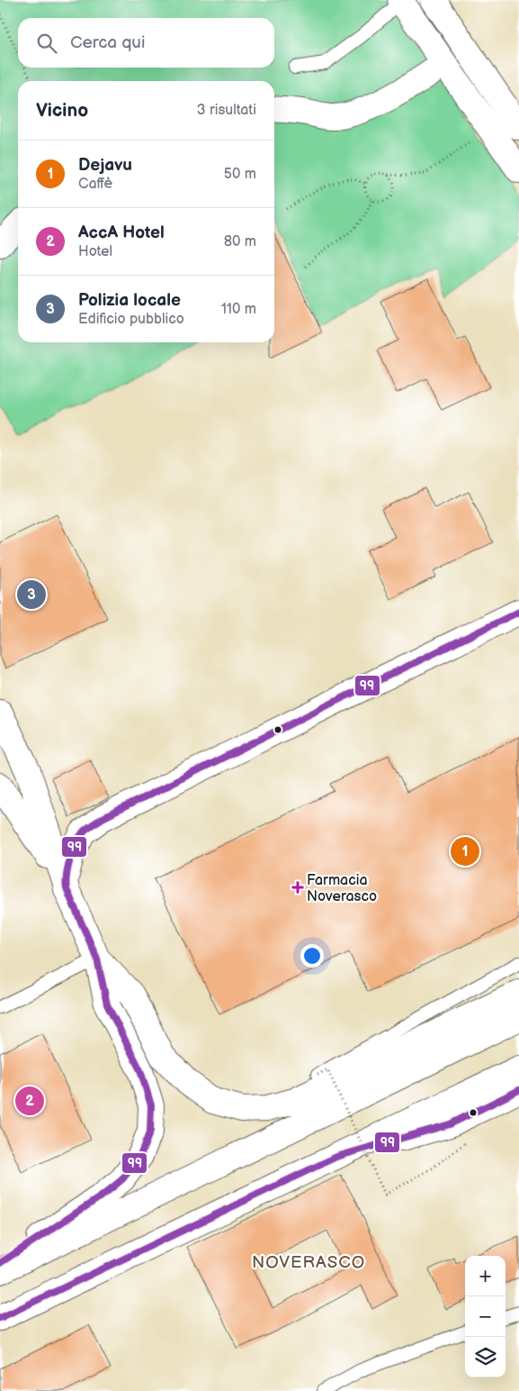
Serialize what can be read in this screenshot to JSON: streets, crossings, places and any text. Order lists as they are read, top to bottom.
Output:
{
  "districts": ["NOVERASCO"],
  "places": {
    "health": ["Farmacia Noverasco"]
  },
  "lines": ["transit line 99"],
  "page": {
    "search": "Cerca qui",
    "heading": ["Vicino", "3 risultati"],
    "list": [
      {
        "mark": "1",
        "name": "Dejavu",
        "note": "Caffè",
        "value": "50 m"
      },
      {
        "mark": "2",
        "name": "AccA Hotel",
        "note": "Hotel",
        "value": "80 m"
      },
      {
        "mark": "3",
        "name": "Polizia locale",
        "note": "Edificio pubblico",
        "value": "110 m"
      }
    ],
    "pins": ["3", "1", "2"],
    "map_buttons": ["+", "−"]
  }
}
